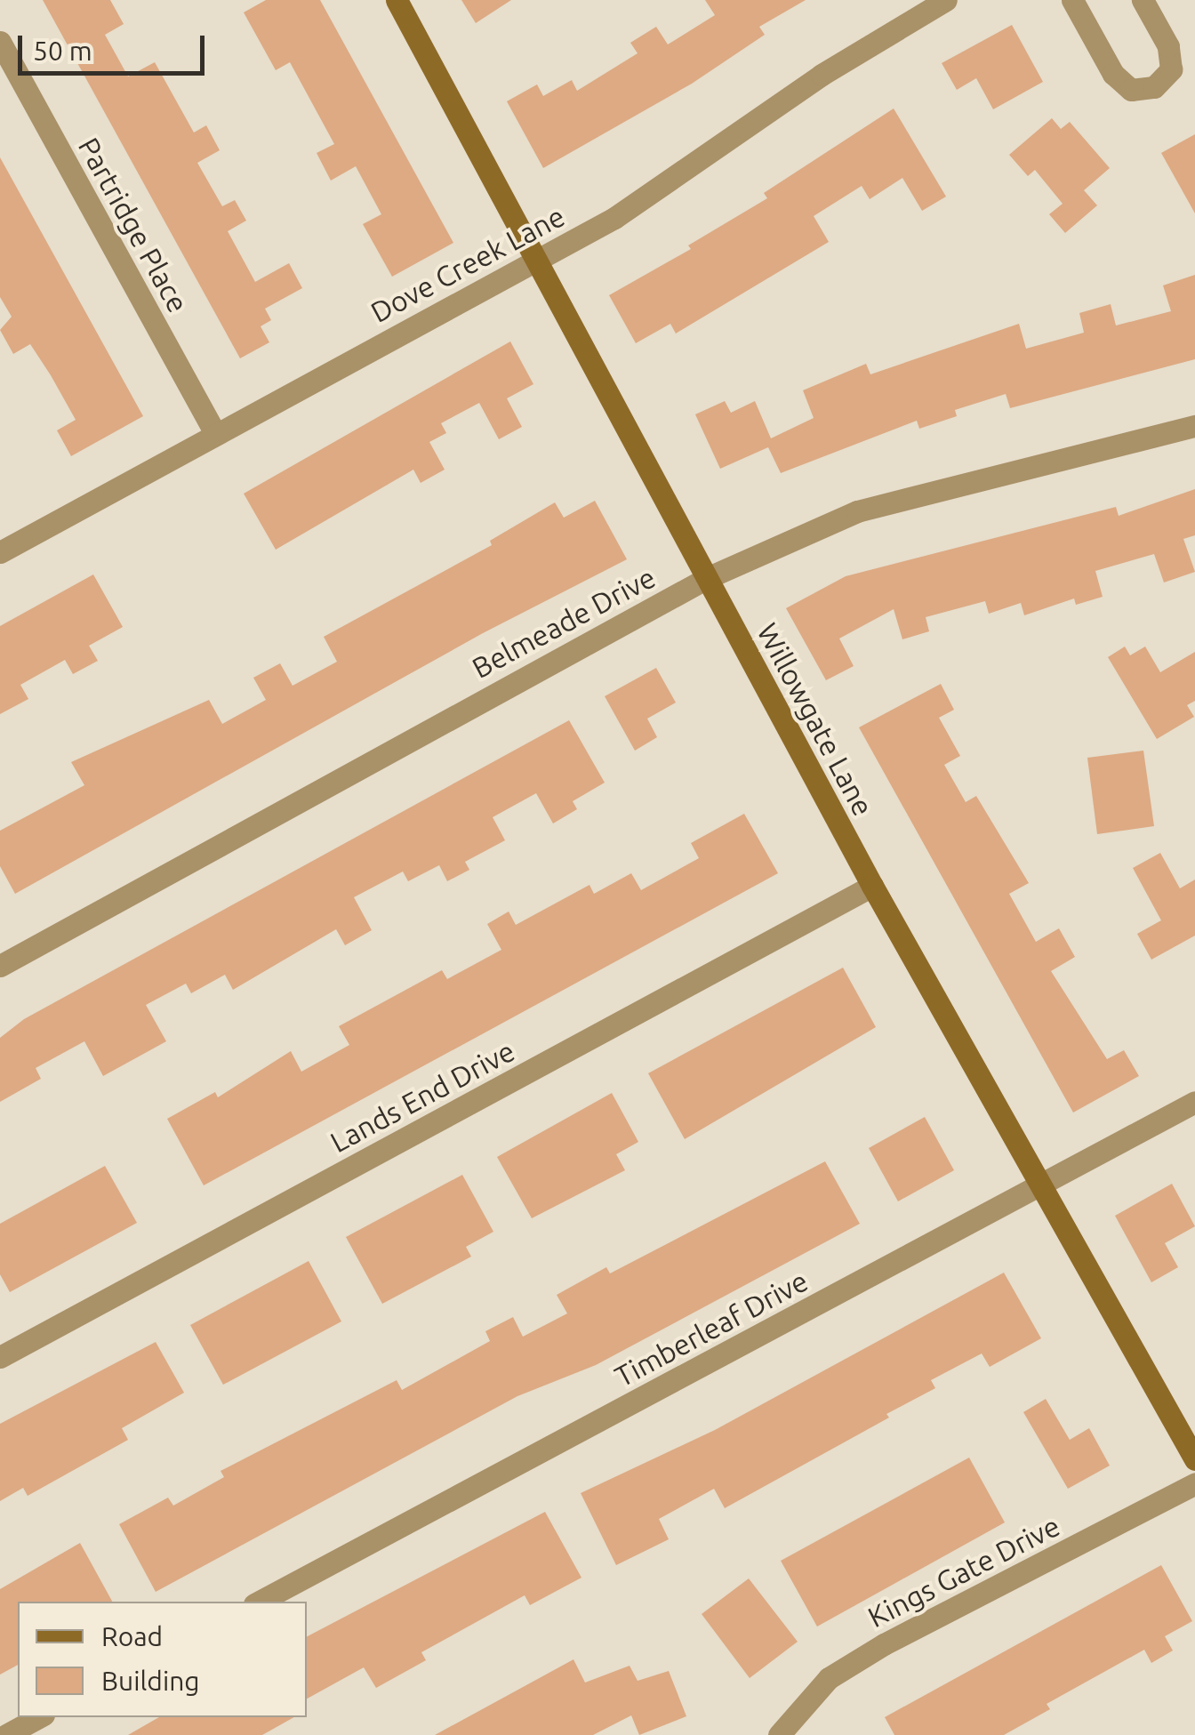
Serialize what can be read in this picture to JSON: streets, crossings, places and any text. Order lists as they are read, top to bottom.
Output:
{
  "streets": {
    "street": [
      "Partridge Place",
      "Dove Creek Lane",
      "Belmeade Drive",
      "Willowgate Lane",
      "Lands End Drive",
      "Timberleaf Drive",
      "Kings Gate Drive"
    ]
  },
  "crossings": [
    ["Partridge Place", "Dove Creek Lane"],
    ["Dove Creek Lane", "Willowgate Lane"],
    ["Belmeade Drive", "Willowgate Lane"],
    ["Willowgate Lane", "Lands End Drive"],
    ["Willowgate Lane", "Timberleaf Drive"]
  ],
  "legend": ["Road", "Building"],
  "scale_bar": "50 m"
}
